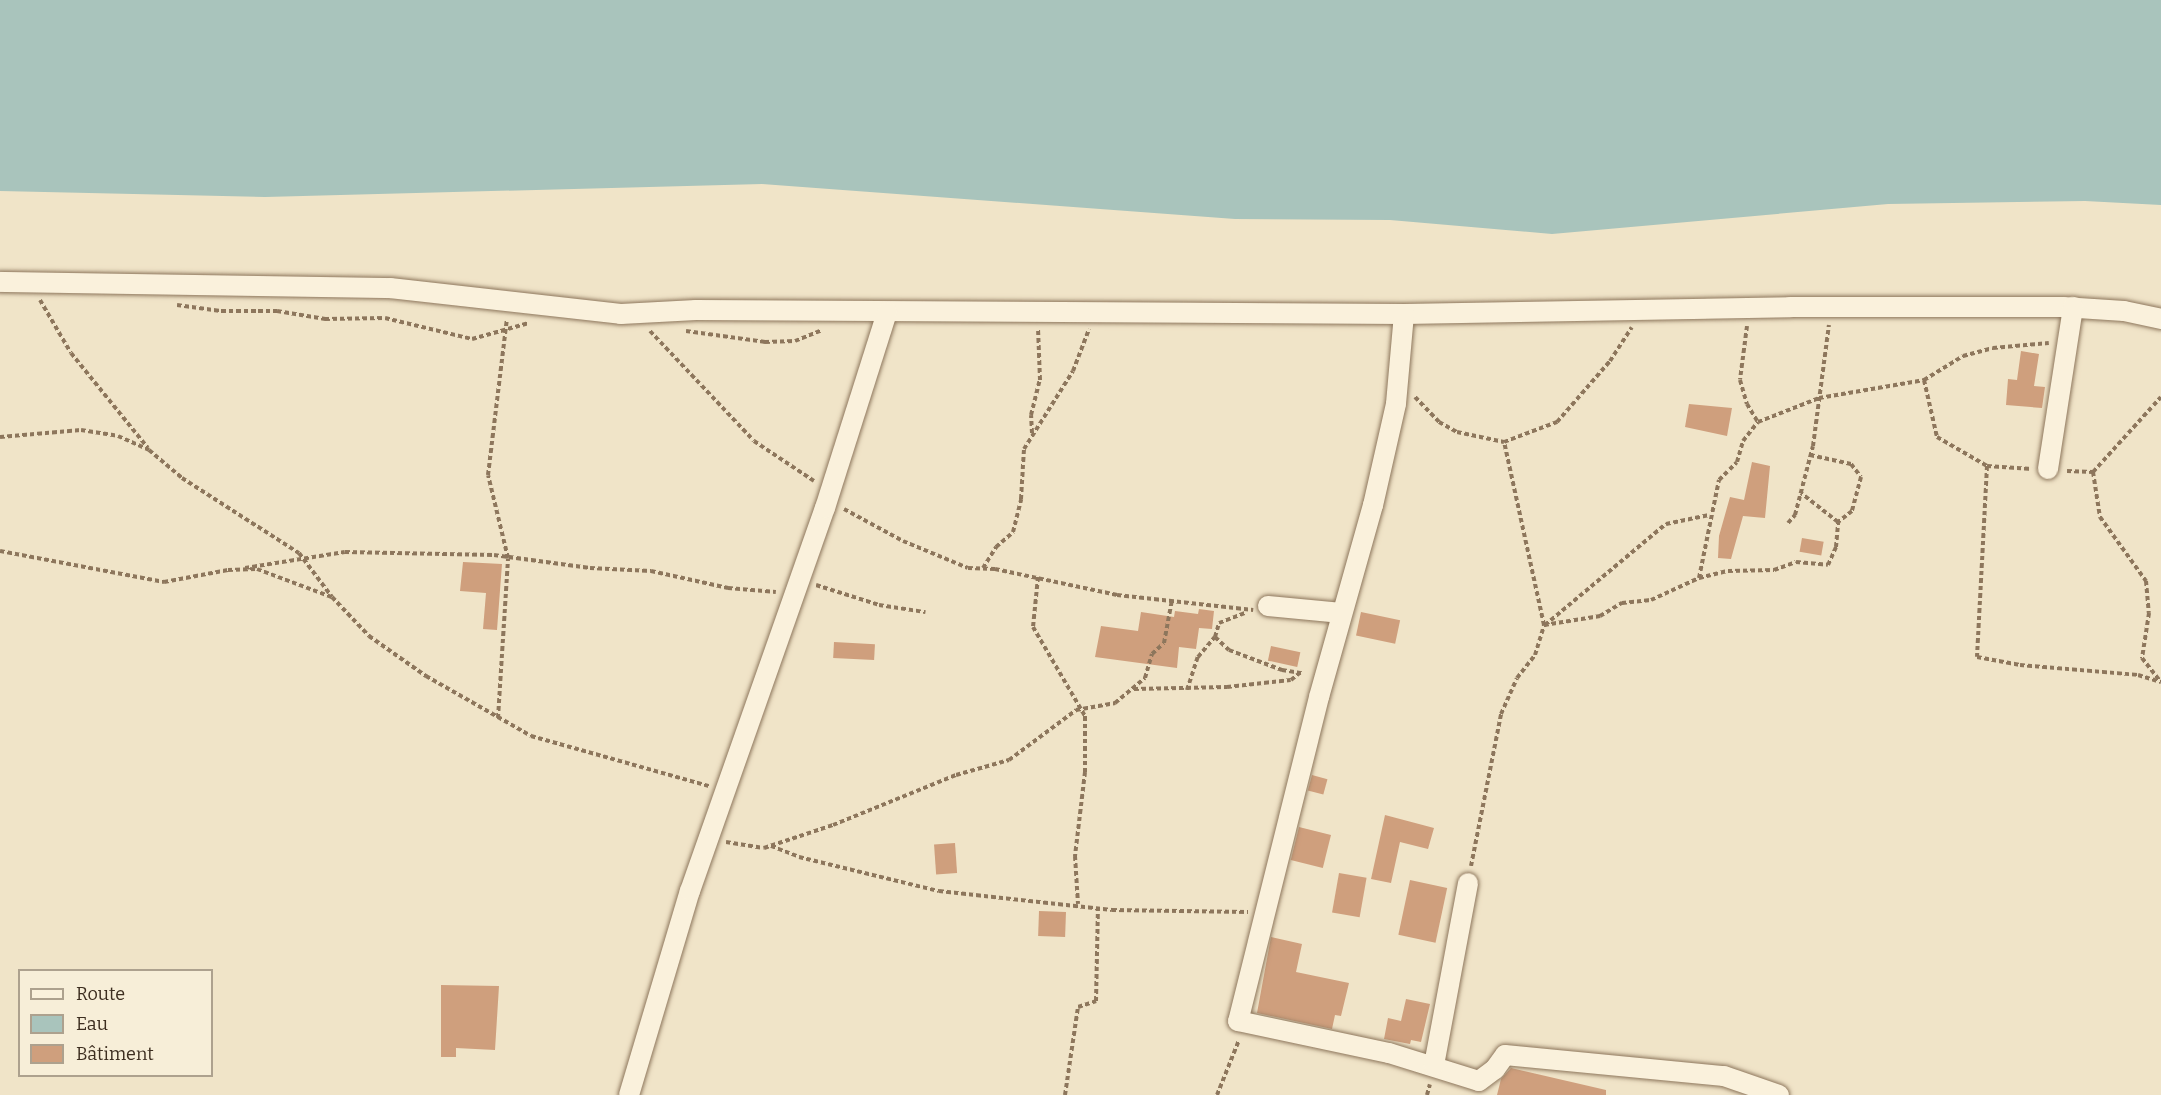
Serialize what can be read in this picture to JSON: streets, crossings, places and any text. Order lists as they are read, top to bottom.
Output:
{
  "legend": ["Route", "Eau", "Bâtiment"]
}
